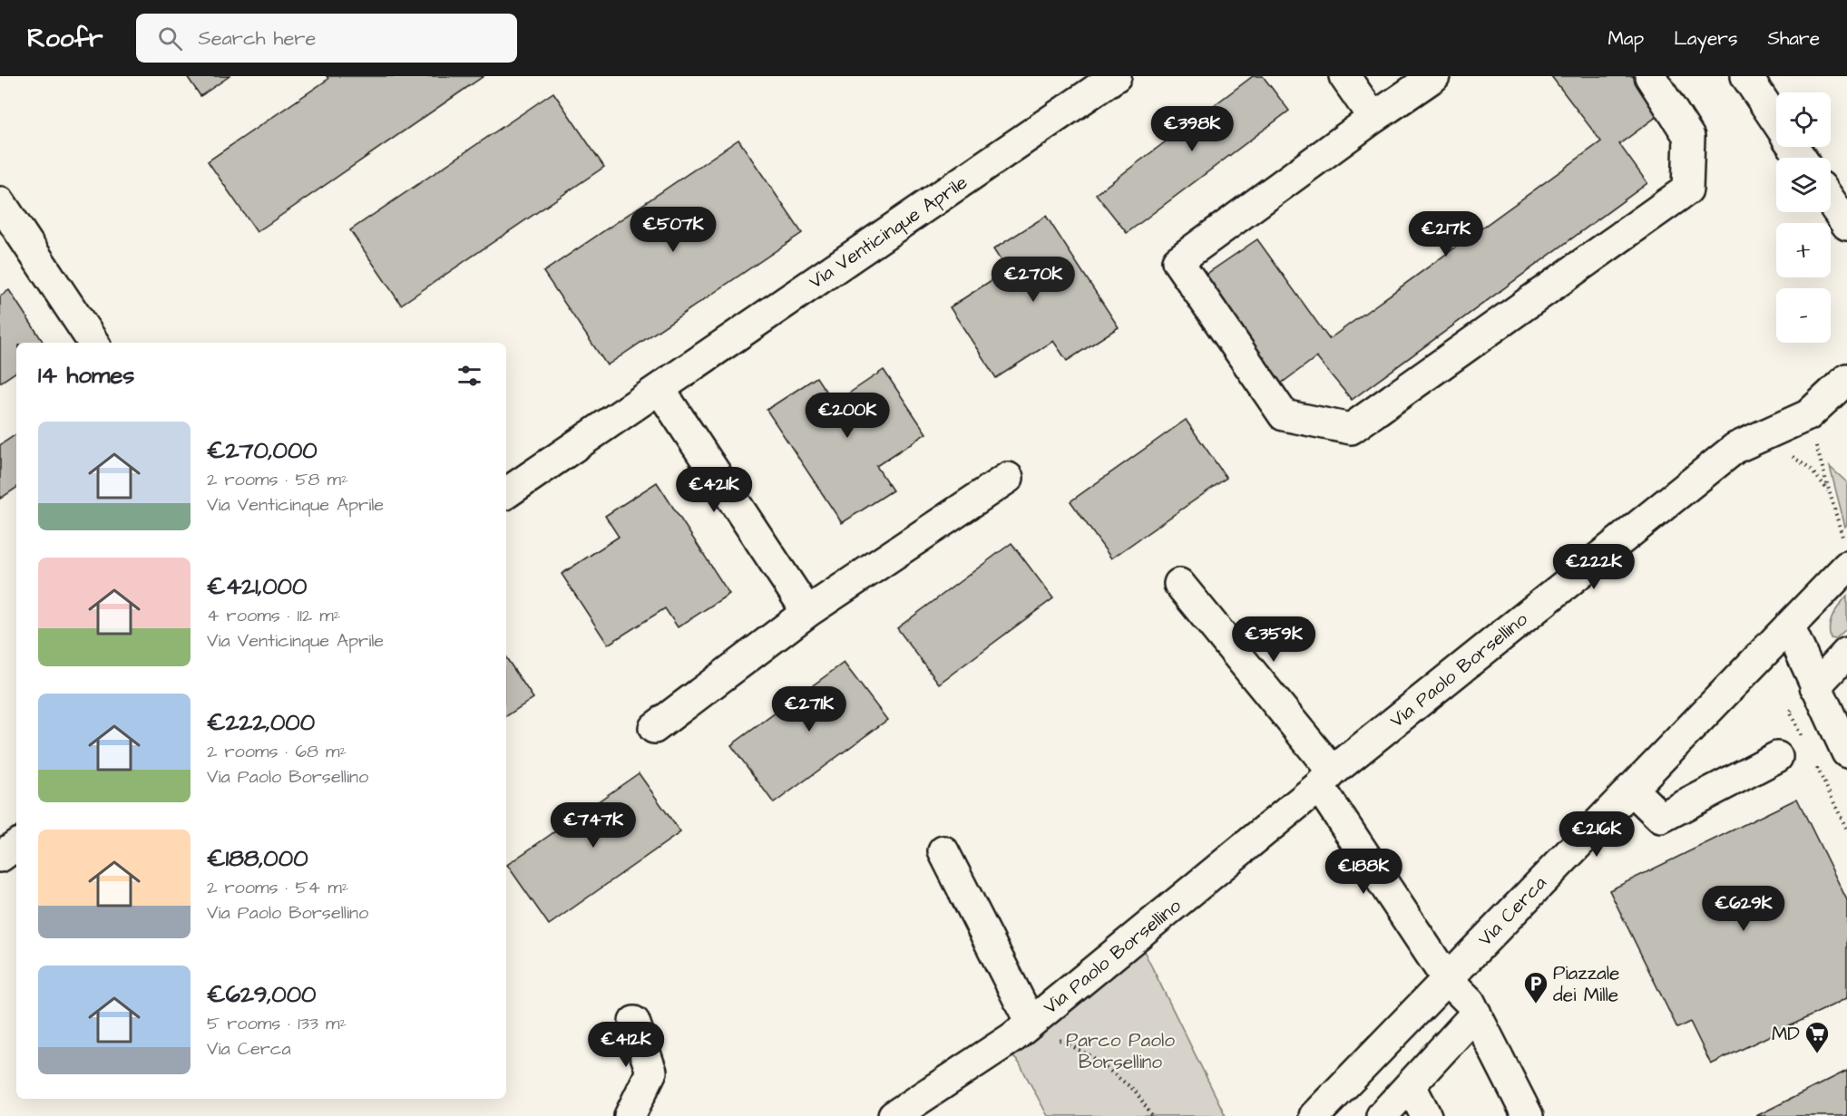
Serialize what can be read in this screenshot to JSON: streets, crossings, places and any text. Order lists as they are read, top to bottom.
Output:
{
  "streets": {
    "street": ["Via Venticinque Aprile", "Via Paolo Borsellino", "Via Cerca"]
  },
  "parks": ["Parco Paolo Borsellino"],
  "places": {
    "parking": ["Piazzale dei Mille"],
    "supermarket": ["MD"]
  },
  "page": {
    "header": "Roofr",
    "search": "Search here",
    "nav": ["Map", "Layers", "Share"],
    "map_buttons": ["+", "−"],
    "price": [
      "€398K",
      "€507K",
      "€217K",
      "€270K",
      "€200K",
      "€421K",
      "€222K",
      "€359K",
      "€271K",
      "€747K",
      "€216K",
      "€188K",
      "€629K",
      "€412K"
    ],
    "heading": "14 homes",
    "list": [
      {
        "name": "€270,000",
        "note": "2 rooms · 58 m² · Via Venticinque Aprile"
      },
      {
        "name": "€421,000",
        "note": "4 rooms · 112 m² · Via Venticinque Aprile"
      },
      {
        "name": "€222,000",
        "note": "2 rooms · 68 m² · Via Paolo Borsellino"
      },
      {
        "name": "€188,000",
        "note": "2 rooms · 54 m² · Via Paolo Borsellino"
      },
      {
        "name": "€629,000",
        "note": "5 rooms · 133 m² · Via Cerca"
      }
    ]
  }
}
